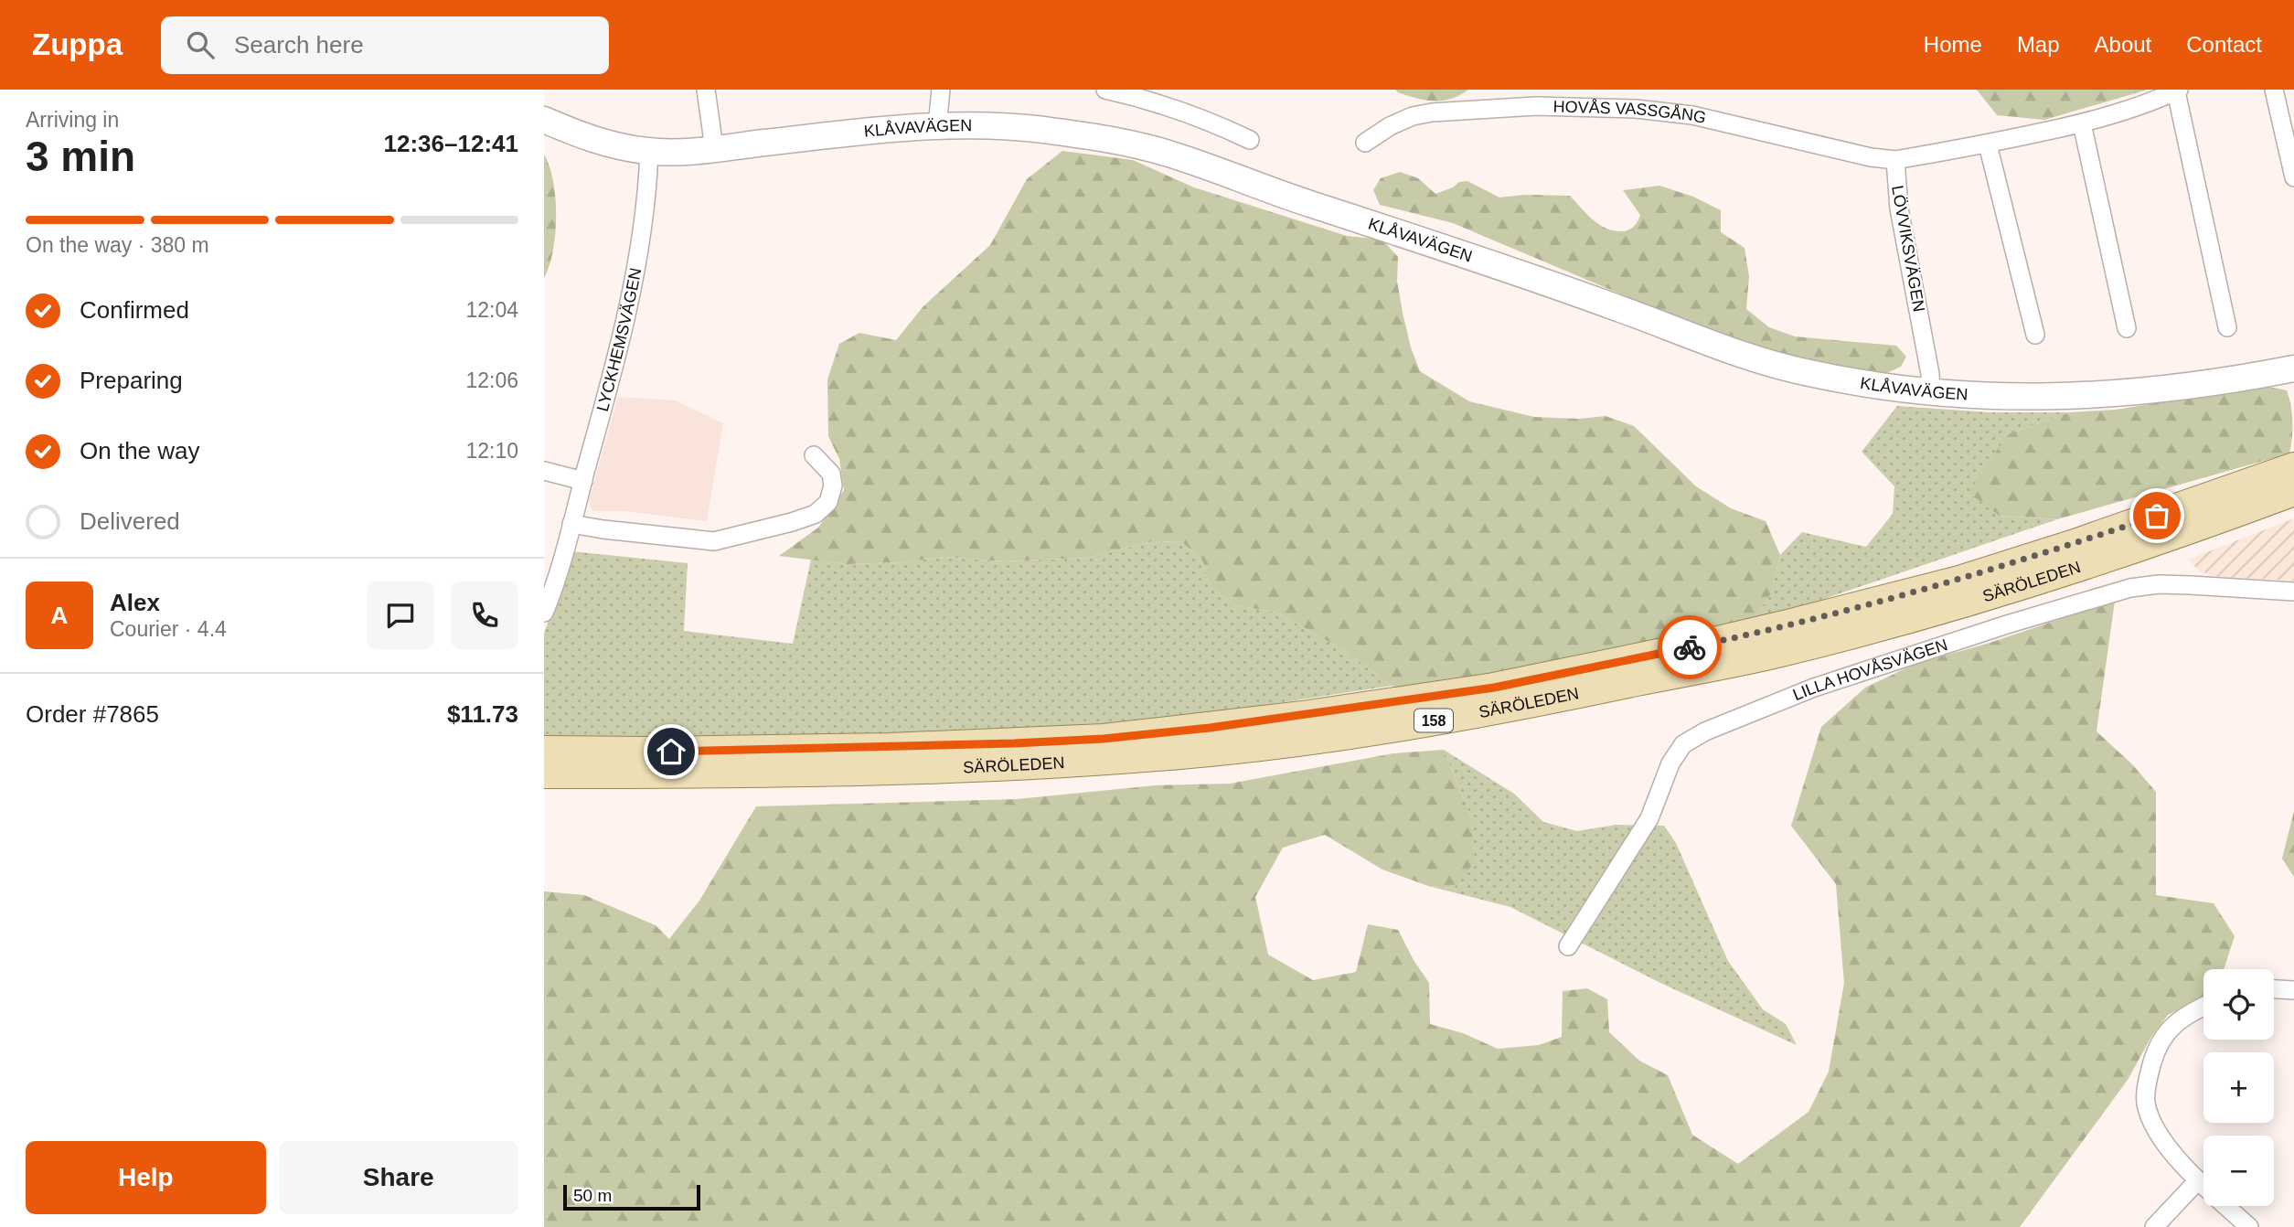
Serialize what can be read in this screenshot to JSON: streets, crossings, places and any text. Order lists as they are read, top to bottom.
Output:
{
  "streets": {
    "main road": ["SÄRÖLEDEN", "158"],
    "street": [
      "HOVÅS VASSGÅNG",
      "KLÅVAVÄGEN",
      "LÖVVIKSVÄGEN",
      "LYCKHEMSVÄGEN",
      "LILLA HOVÅSVÄGEN"
    ]
  },
  "crossings": [
    ["HOVÅS VASSGÅNG", "LÖVVIKSVÄGEN"],
    ["KLÅVAVÄGEN", "LÖVVIKSVÄGEN"],
    ["KLÅVAVÄGEN", "LYCKHEMSVÄGEN"]
  ],
  "scale_bar": "50 m",
  "page": {
    "header": "Zuppa",
    "search": "Search here",
    "nav": [
      "Home",
      "Map",
      "About",
      "Contact"
    ],
    "heading": ["3 min", "Arriving in", "12:36–12:41"],
    "panel": [
      "Alex",
      "Courier · 4.4",
      "Order #7865",
      "$11.73"
    ],
    "bar": "On the way · 380 m",
    "list": [
      ["Confirmed", "12:04"],
      ["Preparing", "12:06"],
      ["On the way", "12:10"],
      "Delivered"
    ],
    "round": "A",
    "map_buttons": ["+", "−"],
    "buttons": ["Help", "Share"],
    "scale": "50 m"
  }
}
